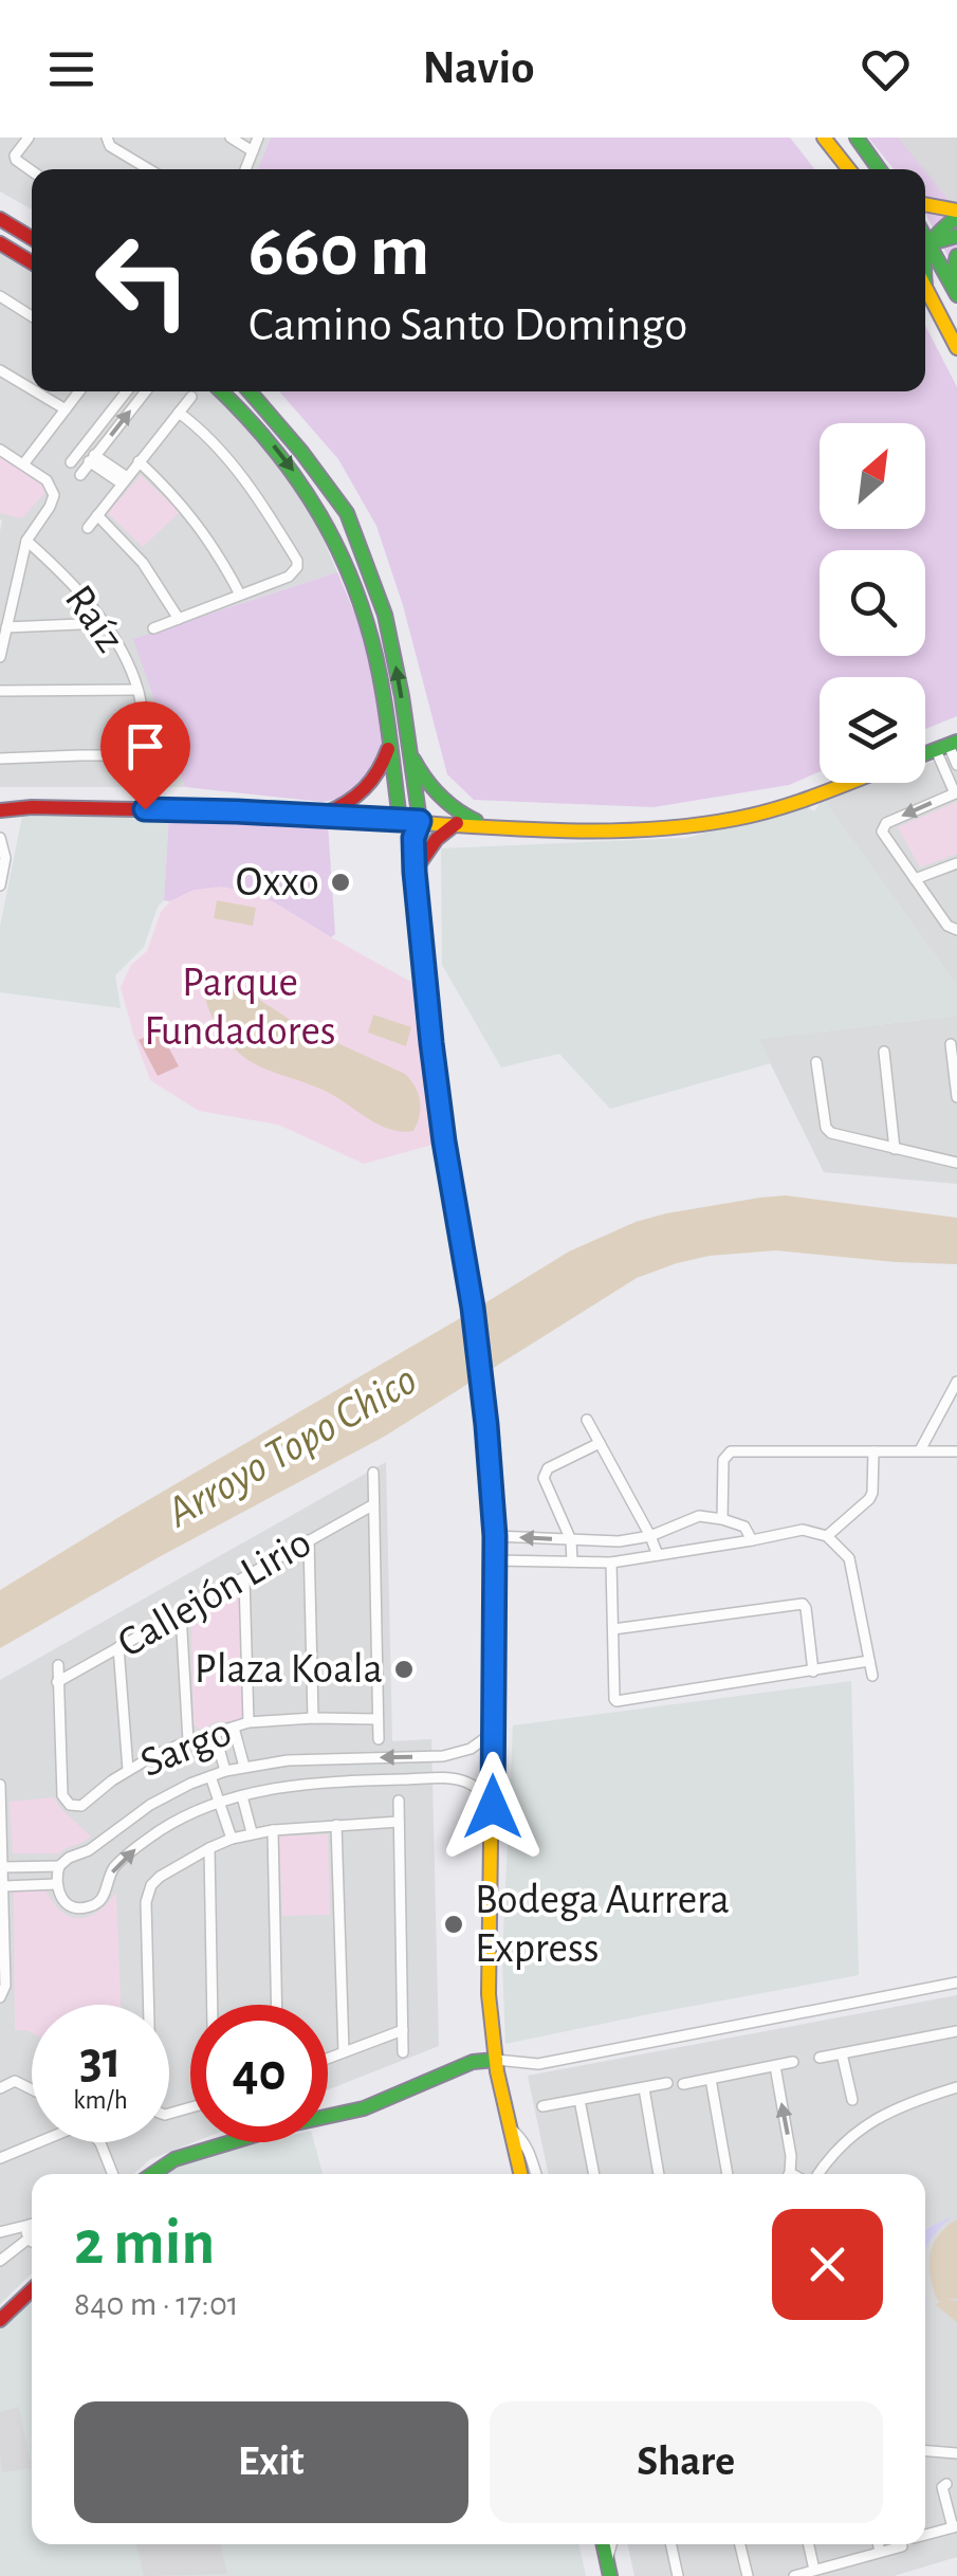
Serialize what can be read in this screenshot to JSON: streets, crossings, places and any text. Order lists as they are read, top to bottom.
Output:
{
  "streets": {
    "street": ["Raíz", "Callejón Lirio", "Sargo"]
  },
  "crossings": [
    ["Callejón Lirio", "Sargo"]
  ],
  "water": ["Arroyo Topo Chico"],
  "parks": ["Parque Fundadores"],
  "places": ["Oxxo", "Plaza Koala", "Bodega Aurrera Express"],
  "north": "top right",
  "page": {
    "header": "Navio",
    "turn": ["660 m", "Camino Santo Domingo"],
    "speed": "31 km/h",
    "limit": "40",
    "heading": ["2 min", "840 m · 17:01"],
    "buttons": ["Exit", "Share"]
  }
}
